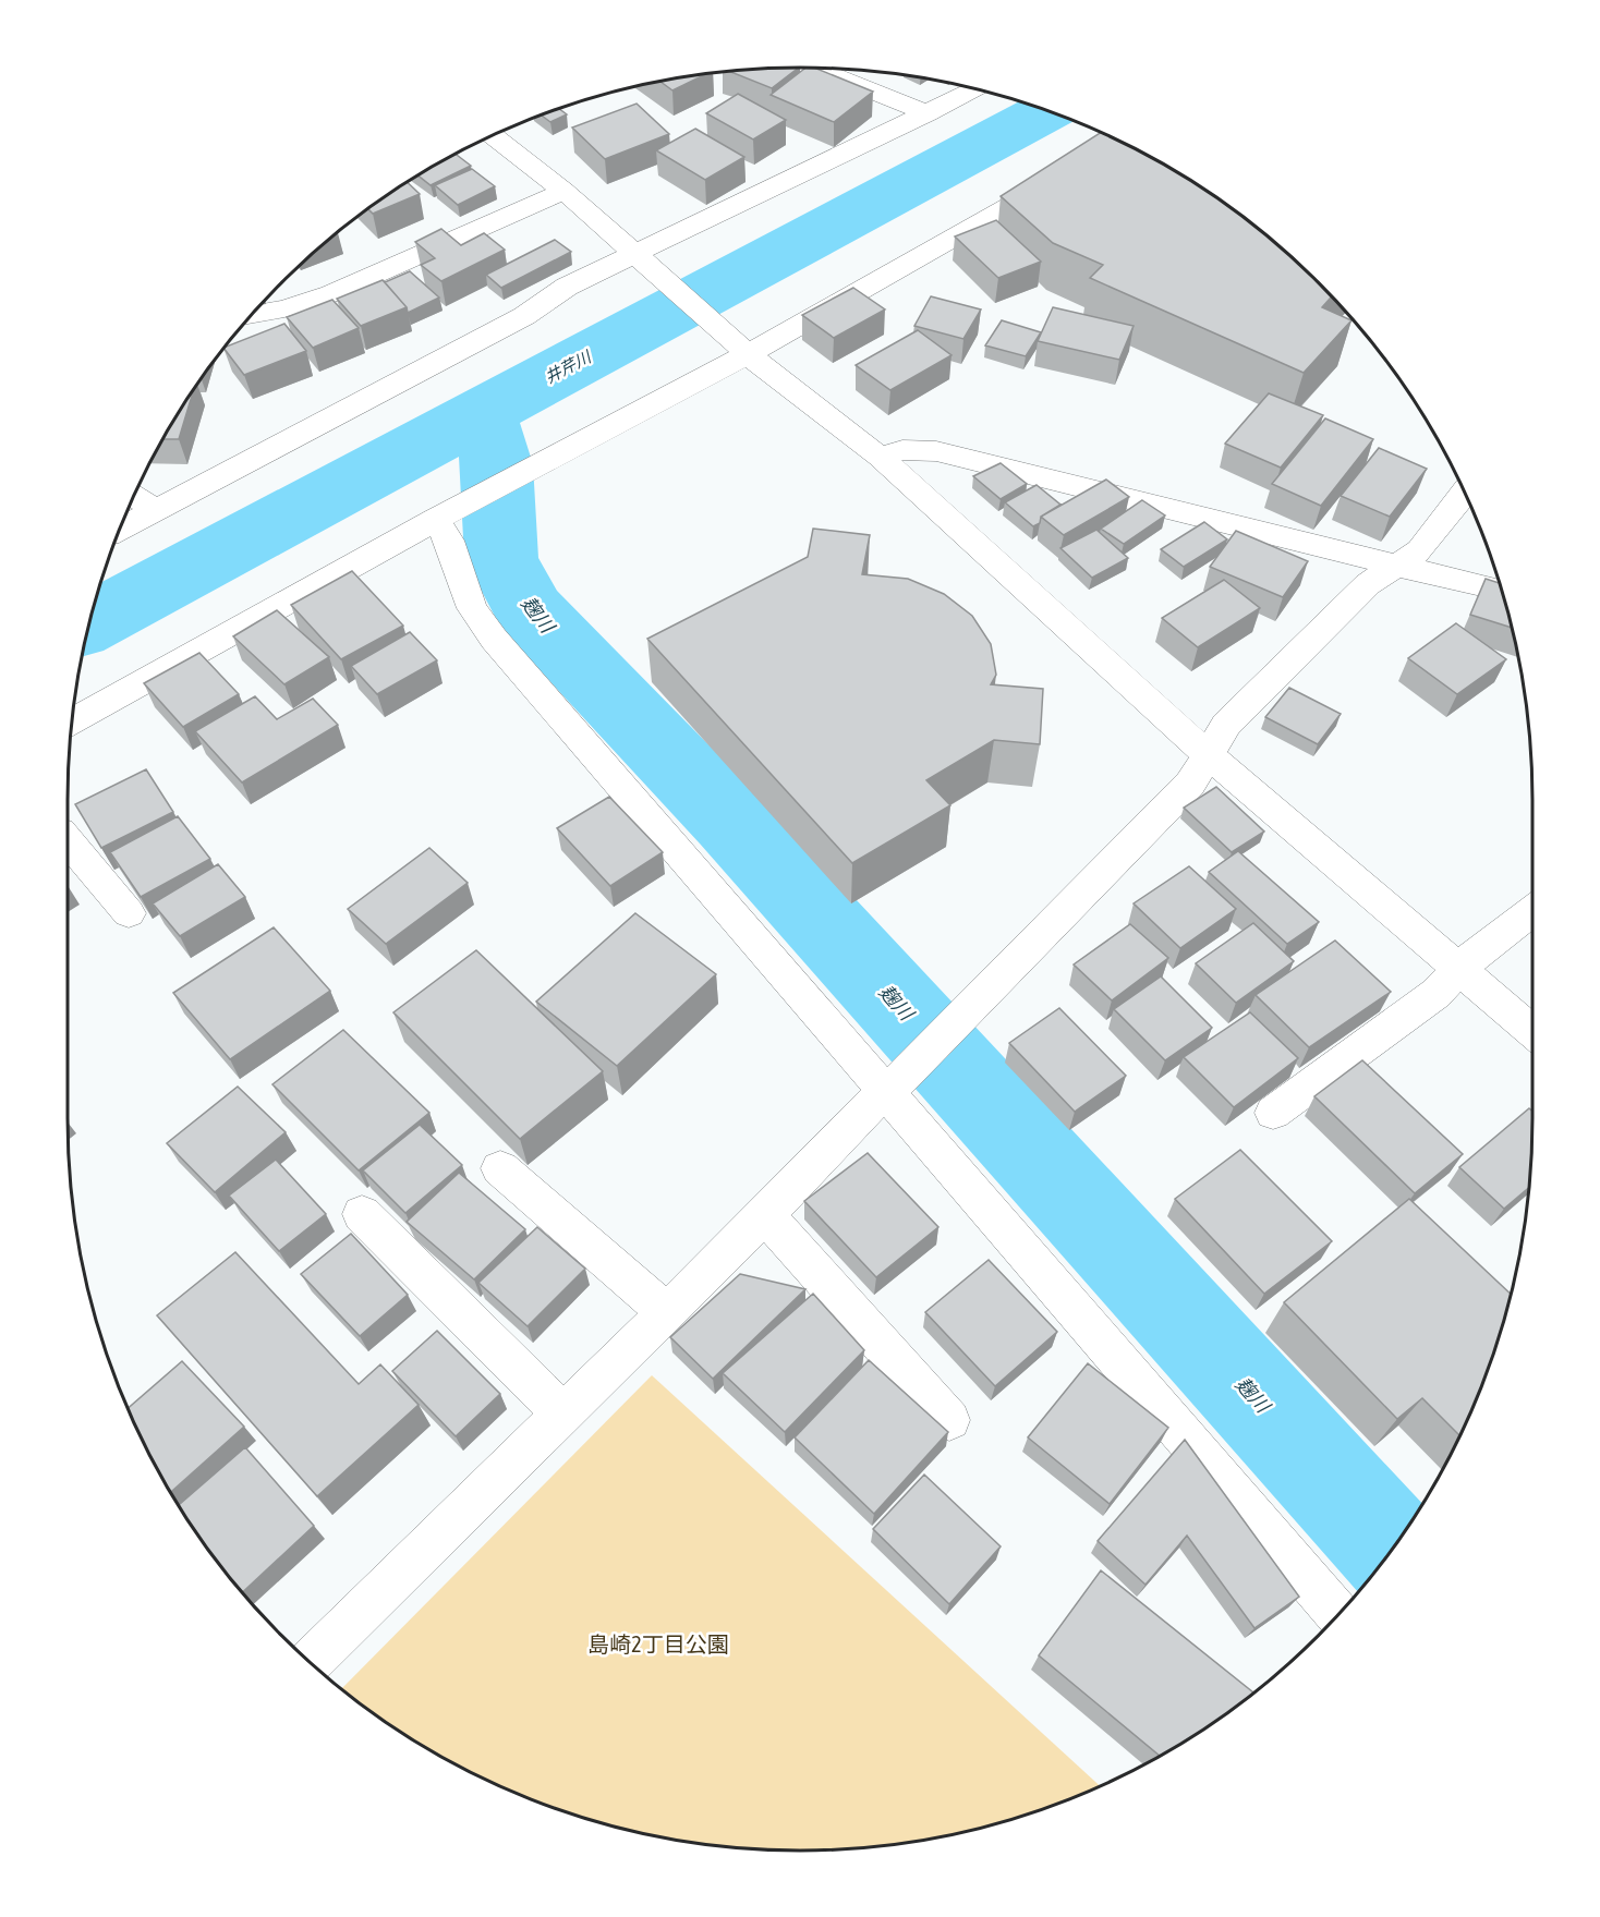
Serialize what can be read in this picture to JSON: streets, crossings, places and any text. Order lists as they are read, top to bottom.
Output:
{
  "water": ["井芹川", "麹川"],
  "parks": ["島崎2丁目公園"]
}
